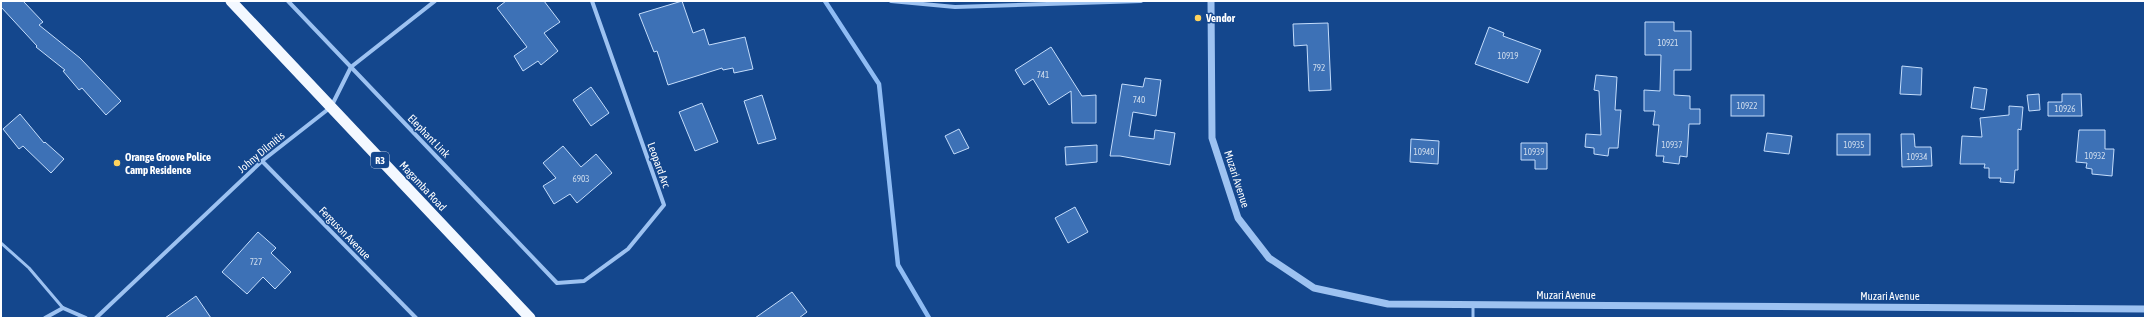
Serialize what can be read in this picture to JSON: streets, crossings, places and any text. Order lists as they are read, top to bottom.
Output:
{
  "streets": {
    "highway": ["R3", "Magamba Road"],
    "street": [
      "Elephant Link",
      "Johny Dilmitis",
      "Leopard Arc",
      "Muzari Avenue",
      "Ferguson Avenue"
    ]
  },
  "crossings": [
    ["Elephant Link", "Johny Dilmitis"],
    ["Elephant Link", "Leopard Arc"],
    ["Johny Dilmitis", "Magamba Road"],
    ["Johny Dilmitis", "Ferguson Avenue"]
  ],
  "places": ["Vendor", "Orange Groove Police Camp Residence"],
  "house_numbers": [
    "10921",
    "10919",
    "792",
    "741",
    "740",
    "10922",
    "10926",
    "10937",
    "10935",
    "10940",
    "10939",
    "10932",
    "10934",
    "6903",
    "727"
  ]
}
